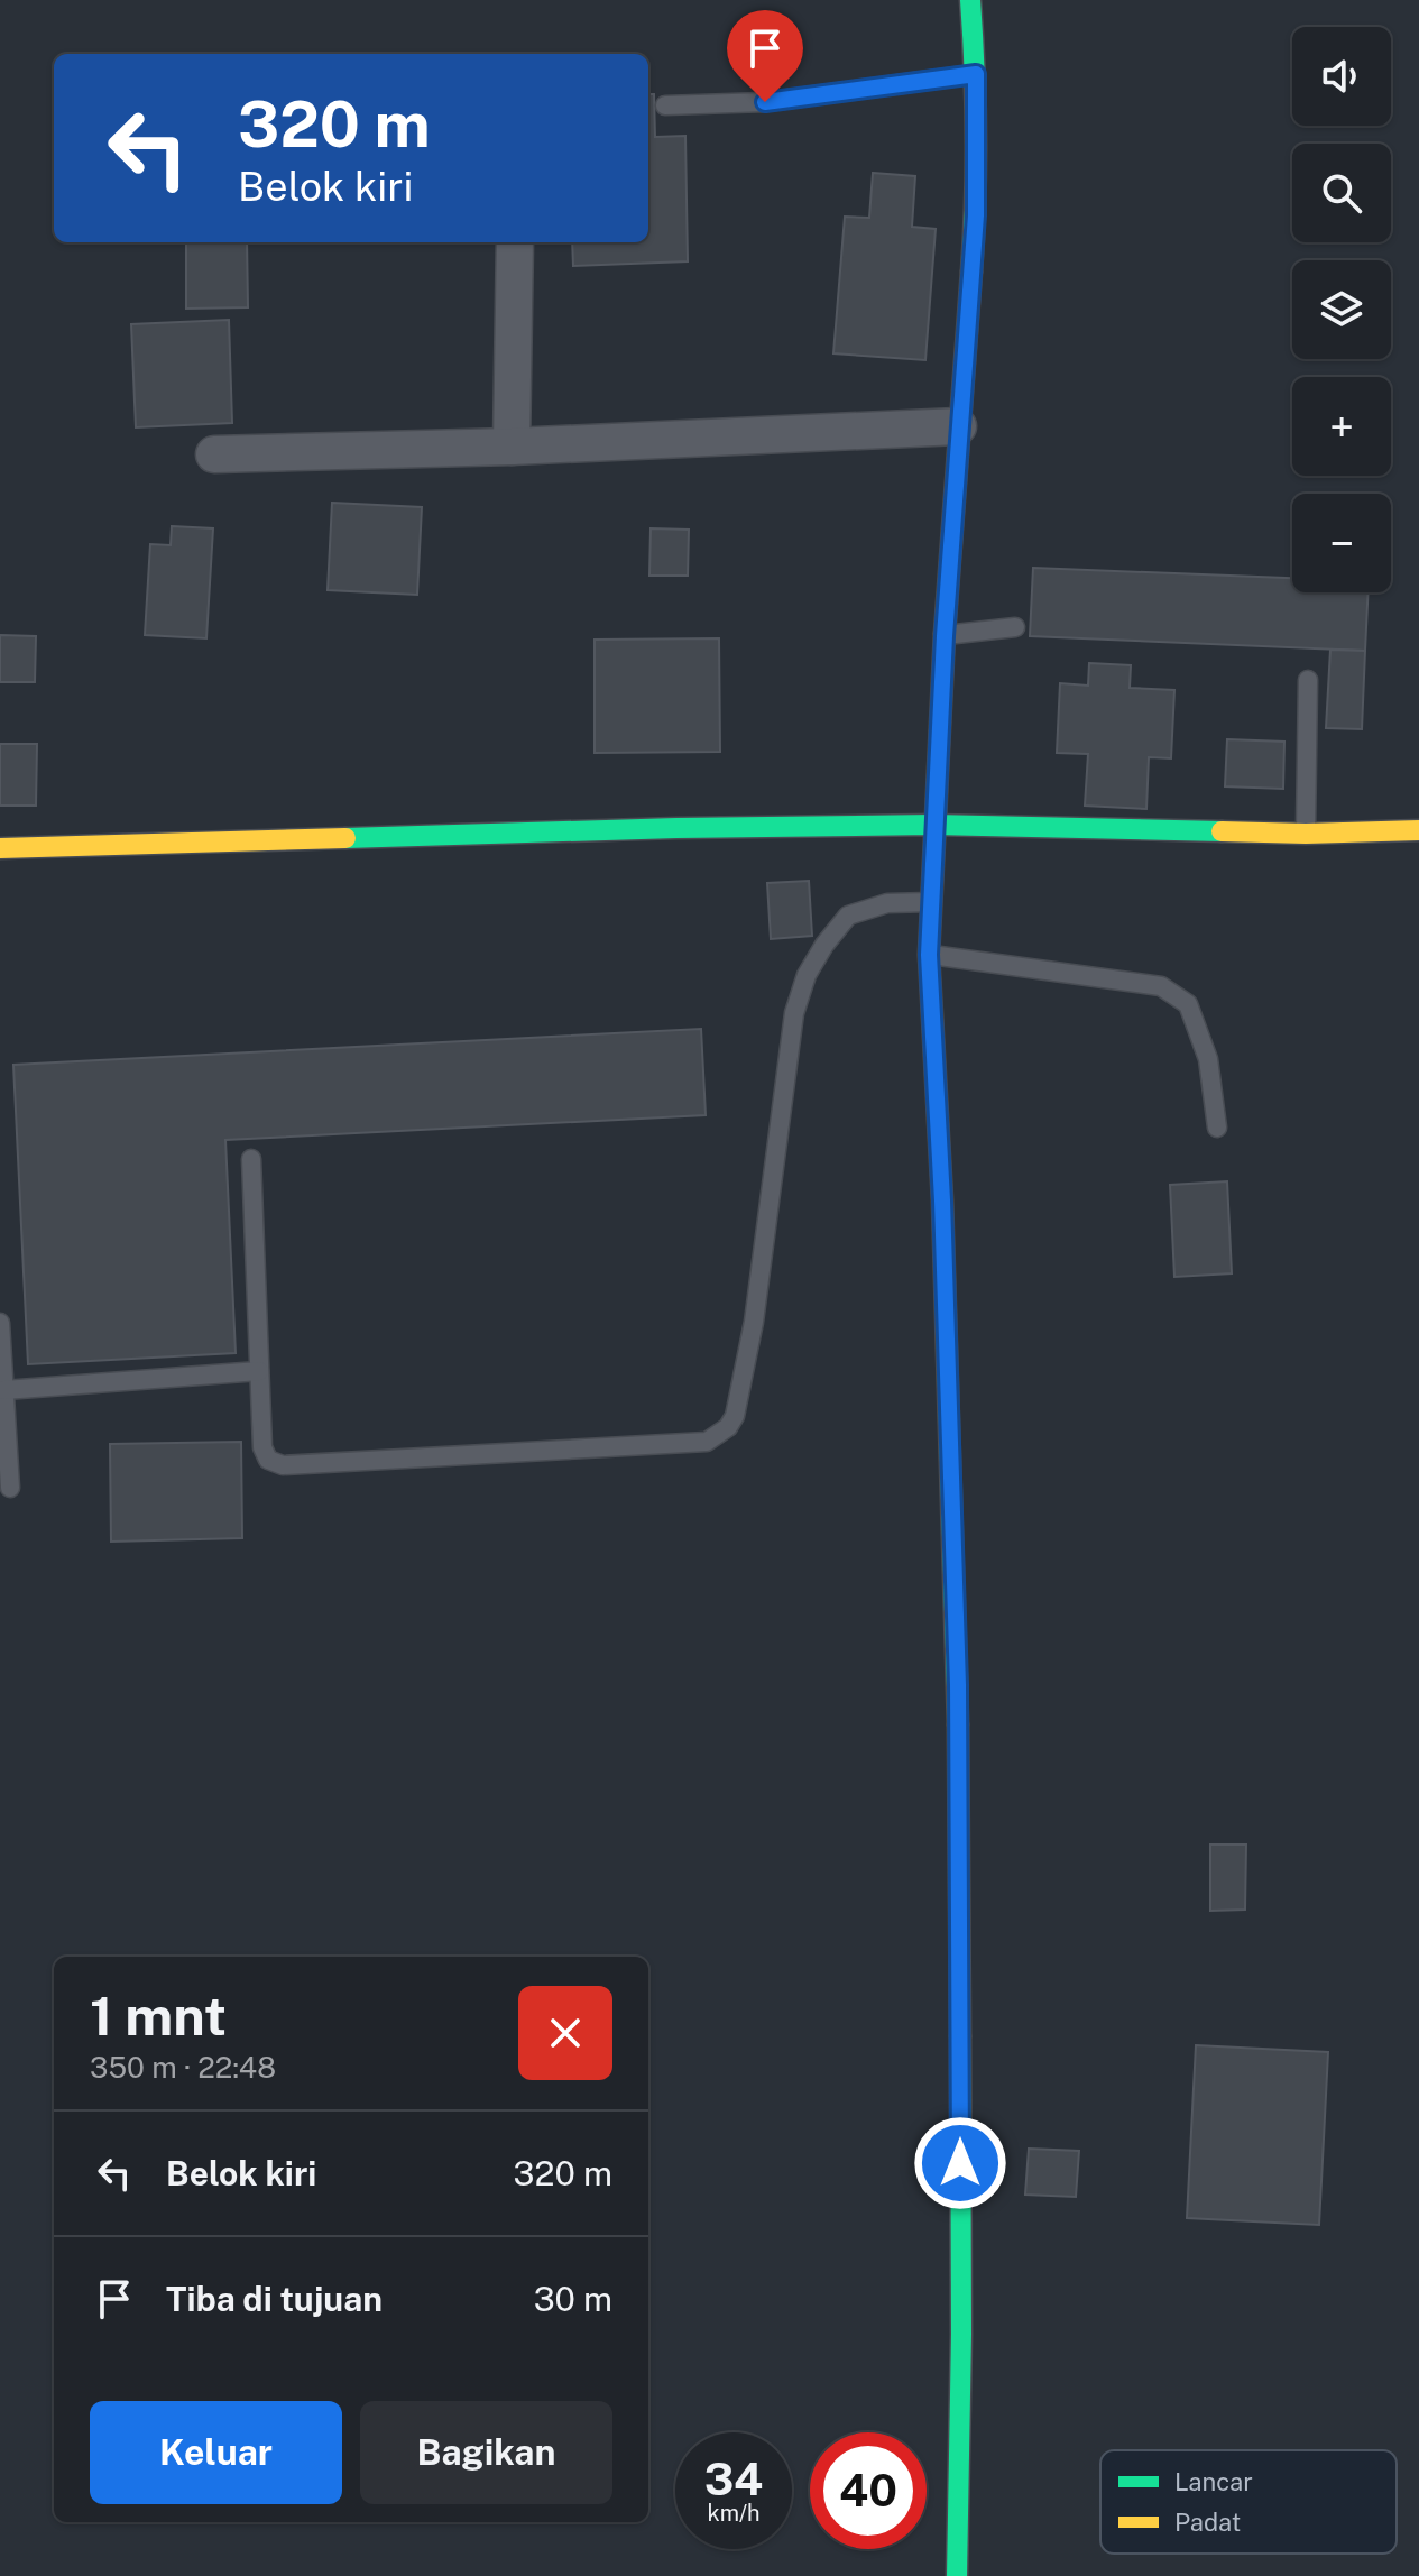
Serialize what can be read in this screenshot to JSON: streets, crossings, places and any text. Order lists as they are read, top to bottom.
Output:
{
  "legend": ["Lancar", "Padat"],
  "page": {
    "map_buttons": ["+", "−"],
    "turn": ["320 m", "Belok kiri"],
    "heading": ["1 mnt", "350 m · 22:48"],
    "list": [
      {
        "name": "Belok kiri",
        "value": "320 m"
      },
      {
        "name": "Tiba di tujuan",
        "value": "30 m"
      }
    ],
    "buttons": ["Keluar", "Bagikan"],
    "speed": "34 km/h",
    "limit": "40"
  }
}
